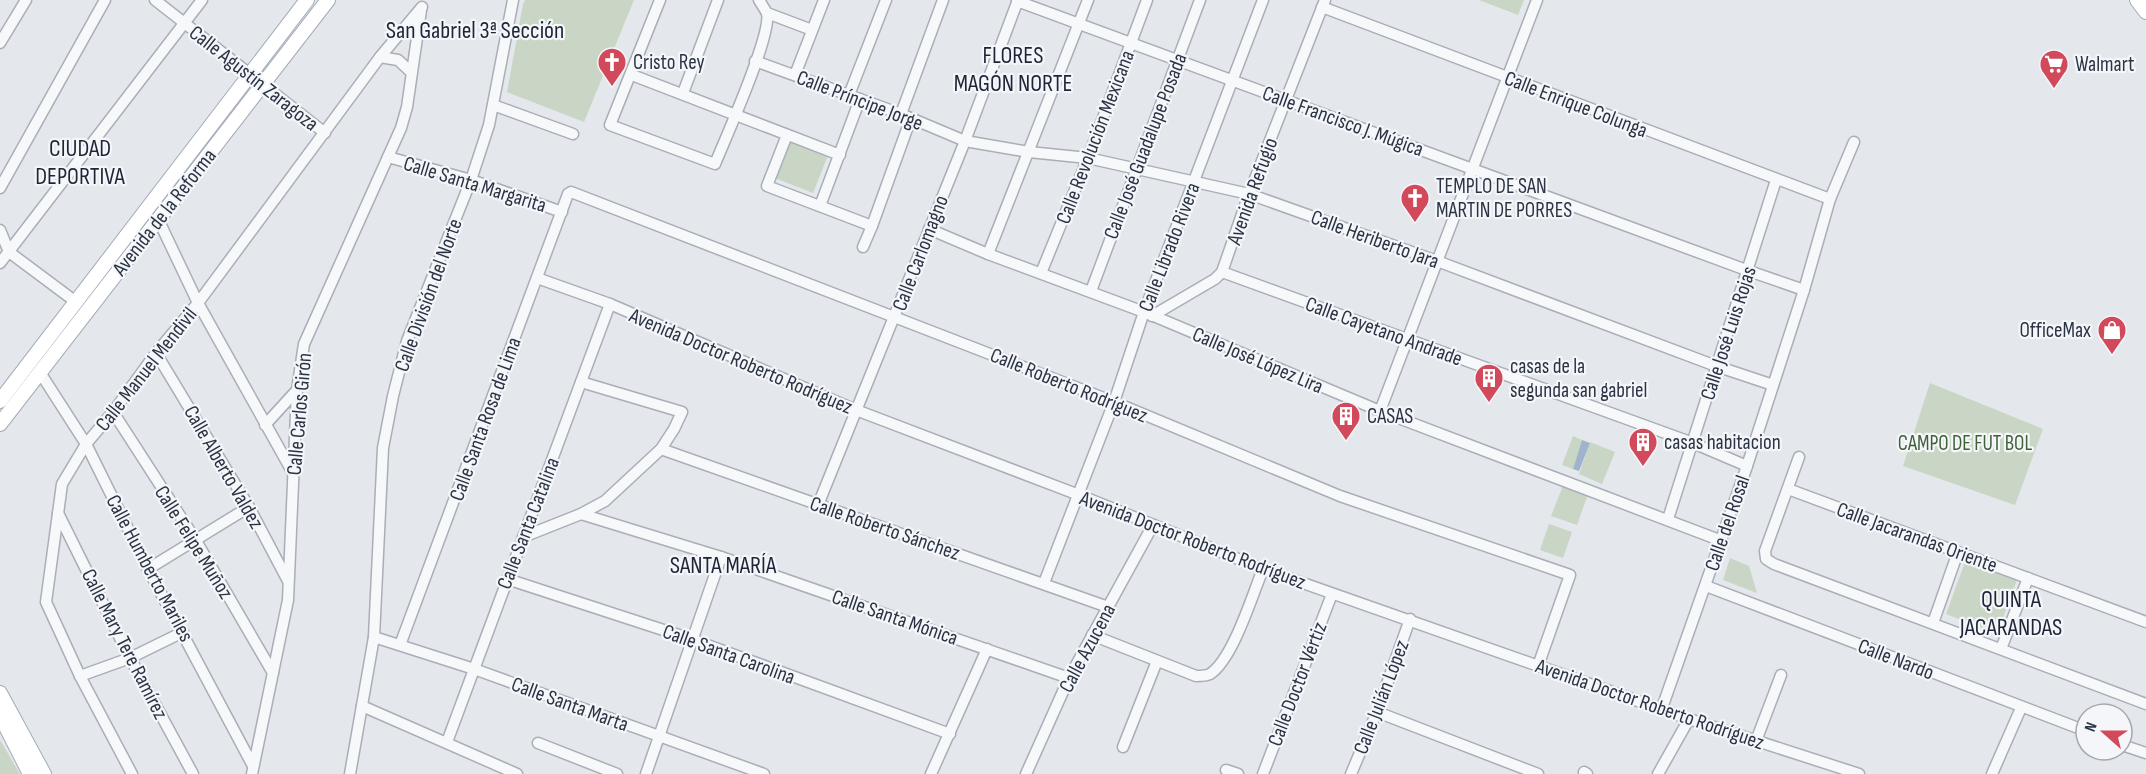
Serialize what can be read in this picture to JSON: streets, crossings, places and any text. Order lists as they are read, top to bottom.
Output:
{
  "streets": {
    "main road": ["Avenida de la Reforma"],
    "street": [
      "Calle Agustín Zaragoza",
      "Calle Príncipe Jorge",
      "Calle Enrique Colunga",
      "Calle Francisco J. Múgica",
      "Calle Revolución Mexicana",
      "Calle José Guadalupe Posada",
      "Calle Santa Margarita",
      "Avenida Refugio",
      "Calle Heriberto Jara",
      "Calle Librado Rivera",
      "Calle Carlomagno",
      "Calle División del Norte",
      "Calle Cayetano Andrade",
      "Calle José Luis Rojas",
      "Calle José López Lira",
      "Avenida Doctor Roberto Rodríguez",
      "Calle Manuel Mendivil",
      "Calle Roberto Rodríguez",
      "Calle Carlos Girón",
      "Calle Santa Rosa de Lima",
      "Calle Alberto Valdez",
      "Calle Santa Catalina",
      "Calle del Rosal",
      "Calle Roberto Sánchez",
      "Calle Jacarandas Oriente",
      "Calle Felipe Muñoz",
      "Calle Humberto Mariles",
      "Calle Santa Mónica",
      "Calle Mary Tere Ramírez",
      "Calle Azucena",
      "Calle Santa Carolina",
      "Calle Nardo",
      "Calle Doctor Vértiz",
      "Calle Julián López",
      "Calle Santa Marta"
    ]
  },
  "crossings": [
    ["Calle Agustín Zaragoza", "Avenida de la Reforma"],
    ["Calle Agustín Zaragoza", "Calle Manuel Mendivil"],
    ["Calle Príncipe Jorge", "Calle Heriberto Jara"],
    ["Calle Príncipe Jorge", "Calle Carlomagno"],
    ["Calle Enrique Colunga", "Avenida Refugio"],
    ["Calle Enrique Colunga", "Calle José Luis Rojas"],
    ["Calle Enrique Colunga", "Calle del Rosal"],
    ["Calle Francisco J. Múgica", "Calle Revolución Mexicana"],
    ["Calle Francisco J. Múgica", "Calle José Guadalupe Posada"],
    ["Calle Francisco J. Múgica", "Avenida Refugio"],
    ["Calle Francisco J. Múgica", "Calle Librado Rivera"],
    ["Calle Francisco J. Múgica", "Calle Carlomagno"],
    ["Calle Francisco J. Múgica", "Calle José Luis Rojas"],
    ["Calle Francisco J. Múgica", "Calle del Rosal"],
    ["Calle Revolución Mexicana", "Calle Heriberto Jara"],
    ["Calle Revolución Mexicana", "Calle José López Lira"],
    ["Calle José Guadalupe Posada", "Calle Heriberto Jara"],
    ["Calle José Guadalupe Posada", "Calle José López Lira"],
    ["Calle Santa Margarita", "Calle División del Norte"],
    ["Calle Santa Margarita", "Calle Carlos Girón"],
    ["Calle Santa Margarita", "Calle Santa Rosa de Lima"],
    ["Avenida Refugio", "Calle Heriberto Jara"],
    ["Avenida Refugio", "Calle Librado Rivera"],
    ["Avenida Refugio", "Calle Cayetano Andrade"],
    ["Avenida Refugio", "Calle José López Lira"],
    ["Avenida de la Reforma", "Calle Humberto Mariles"],
    ["Calle Heriberto Jara", "Calle Librado Rivera"],
    ["Calle Heriberto Jara", "Calle Carlomagno"],
    ["Calle Heriberto Jara", "Calle José Luis Rojas"],
    ["Calle Heriberto Jara", "Calle del Rosal"],
    ["Calle Librado Rivera", "Calle José López Lira"],
    ["Calle Librado Rivera", "Avenida Doctor Roberto Rodríguez"],
    ["Calle Librado Rivera", "Calle Roberto Rodríguez"],
    ["Calle Librado Rivera", "Calle Roberto Sánchez"],
    ["Calle Carlomagno", "Calle José López Lira"],
    ["Calle Carlomagno", "Avenida Doctor Roberto Rodríguez"],
    ["Calle Carlomagno", "Calle Roberto Rodríguez"],
    ["Calle Carlomagno", "Calle Roberto Sánchez"],
    ["Calle División del Norte", "Calle Santa Marta"],
    ["Calle Cayetano Andrade", "Calle José Luis Rojas"],
    ["Calle Cayetano Andrade", "Calle del Rosal"],
    ["Calle José Luis Rojas", "Calle José López Lira"],
    ["Calle José López Lira", "Calle del Rosal"],
    ["Avenida Doctor Roberto Rodríguez", "Calle Roberto Rodríguez"],
    ["Avenida Doctor Roberto Rodríguez", "Calle Santa Rosa de Lima"],
    ["Avenida Doctor Roberto Rodríguez", "Calle Santa Catalina"],
    ["Avenida Doctor Roberto Rodríguez", "Calle del Rosal"],
    ["Avenida Doctor Roberto Rodríguez", "Calle Azucena"],
    ["Avenida Doctor Roberto Rodríguez", "Calle Doctor Vértiz"],
    ["Avenida Doctor Roberto Rodríguez", "Calle Julián López"],
    ["Calle Manuel Mendivil", "Calle Carlos Girón"],
    ["Calle Manuel Mendivil", "Calle Alberto Valdez"],
    ["Calle Manuel Mendivil", "Calle Felipe Muñoz"],
    ["Calle Manuel Mendivil", "Calle Humberto Mariles"],
    ["Calle Manuel Mendivil", "Calle Mary Tere Ramírez"],
    ["Calle Roberto Rodríguez", "Calle Santa Rosa de Lima"],
    ["Calle Carlos Girón", "Calle Alberto Valdez"],
    ["Calle Carlos Girón", "Calle Felipe Muñoz"],
    ["Calle Carlos Girón", "Calle Humberto Mariles"],
    ["Calle Santa Rosa de Lima", "Calle Santa Marta"],
    ["Calle Santa Catalina", "Calle Santa Carolina"],
    ["Calle Santa Catalina", "Calle Santa Marta"],
    ["Calle del Rosal", "Calle Nardo"],
    ["Calle Roberto Sánchez", "Calle Azucena"],
    ["Calle Santa Mónica", "Calle Azucena"]
  ],
  "districts": [
    "San Gabriel 3ª Sección",
    "FLORES MAGÓN NORTE",
    "CIUDAD DEPORTIVA",
    "SANTA MARÍA",
    "QUINTA JACARANDAS"
  ],
  "parks": ["CAMPO DE FUT BOL"],
  "places": {
    "church": ["Cristo Rey", "TEMPLO DE SAN MARTIN DE PORRES"],
    "supermarket": ["Walmart"],
    "shop": ["OfficeMax"],
    "building": ["casas de la segunda san gabriel", "CASAS", "casas habitacion"]
  },
  "north": "left"
}
